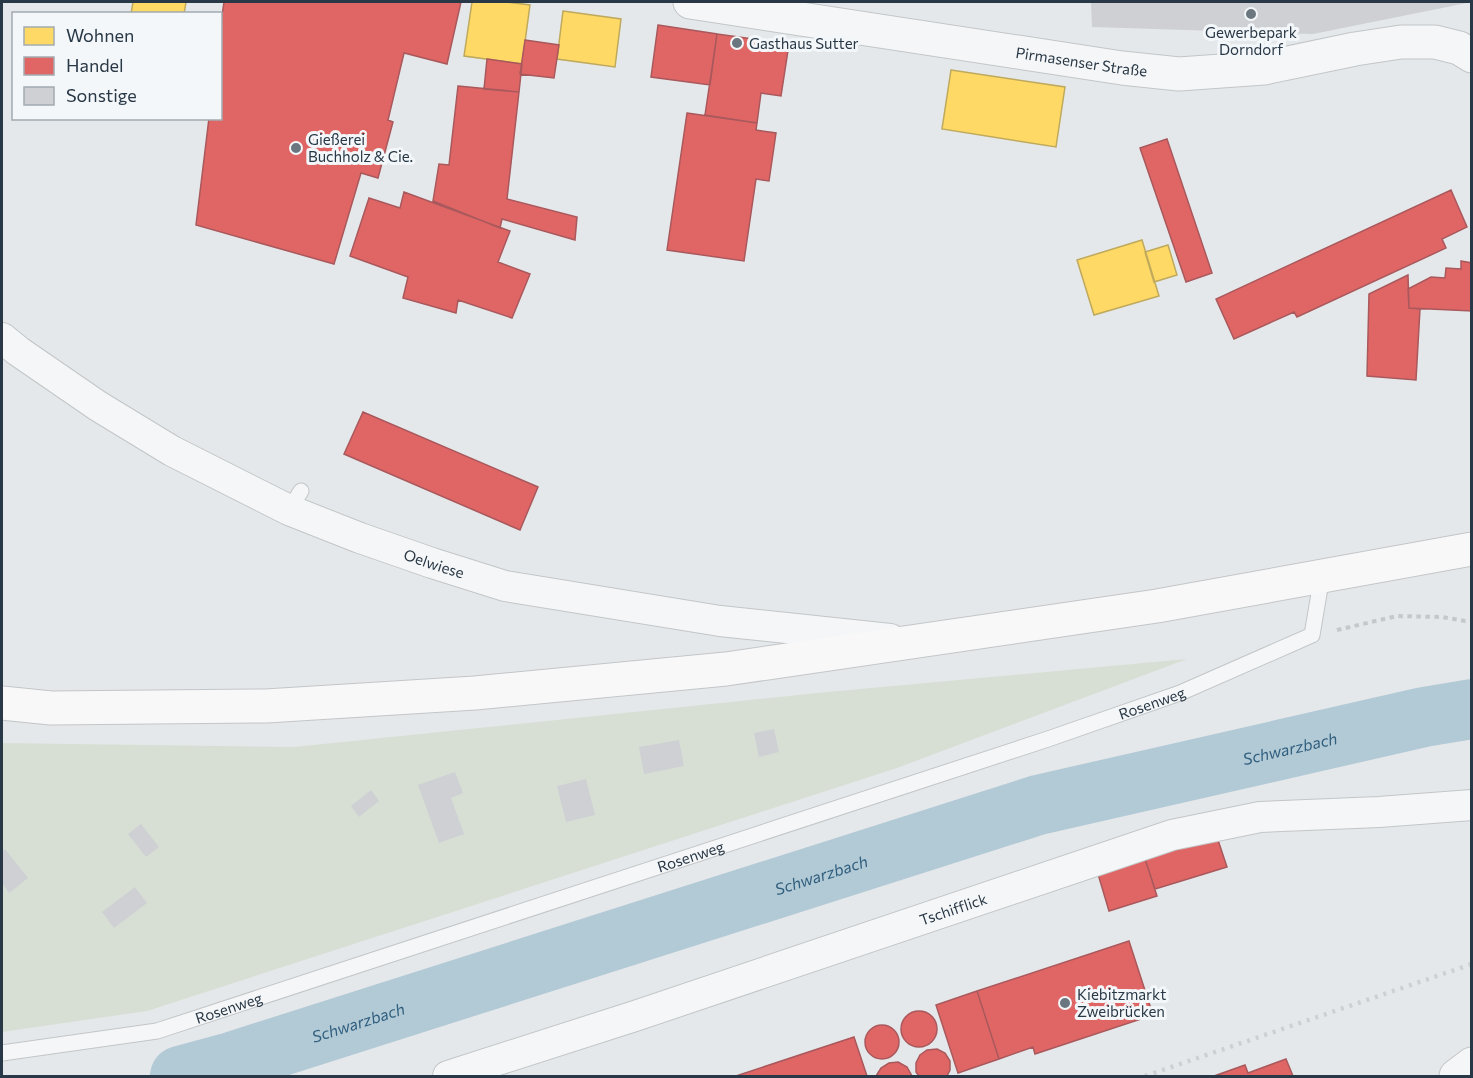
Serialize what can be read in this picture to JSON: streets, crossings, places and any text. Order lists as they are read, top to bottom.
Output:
{
  "streets": {
    "street": ["Pirmasenser Straße", "Oelwiese", "Tschifflick"],
    "lane": ["Rosenweg"]
  },
  "water": ["Schwarzbach"],
  "places": [
    "Gewerbepark Dorndorf",
    "Gasthaus Sutter",
    "Gießerei Buchholz & Cie.",
    "Kiebitzmarkt Zweibrücken"
  ],
  "legend": ["Wohnen", "Handel", "Sonstige"]
}
